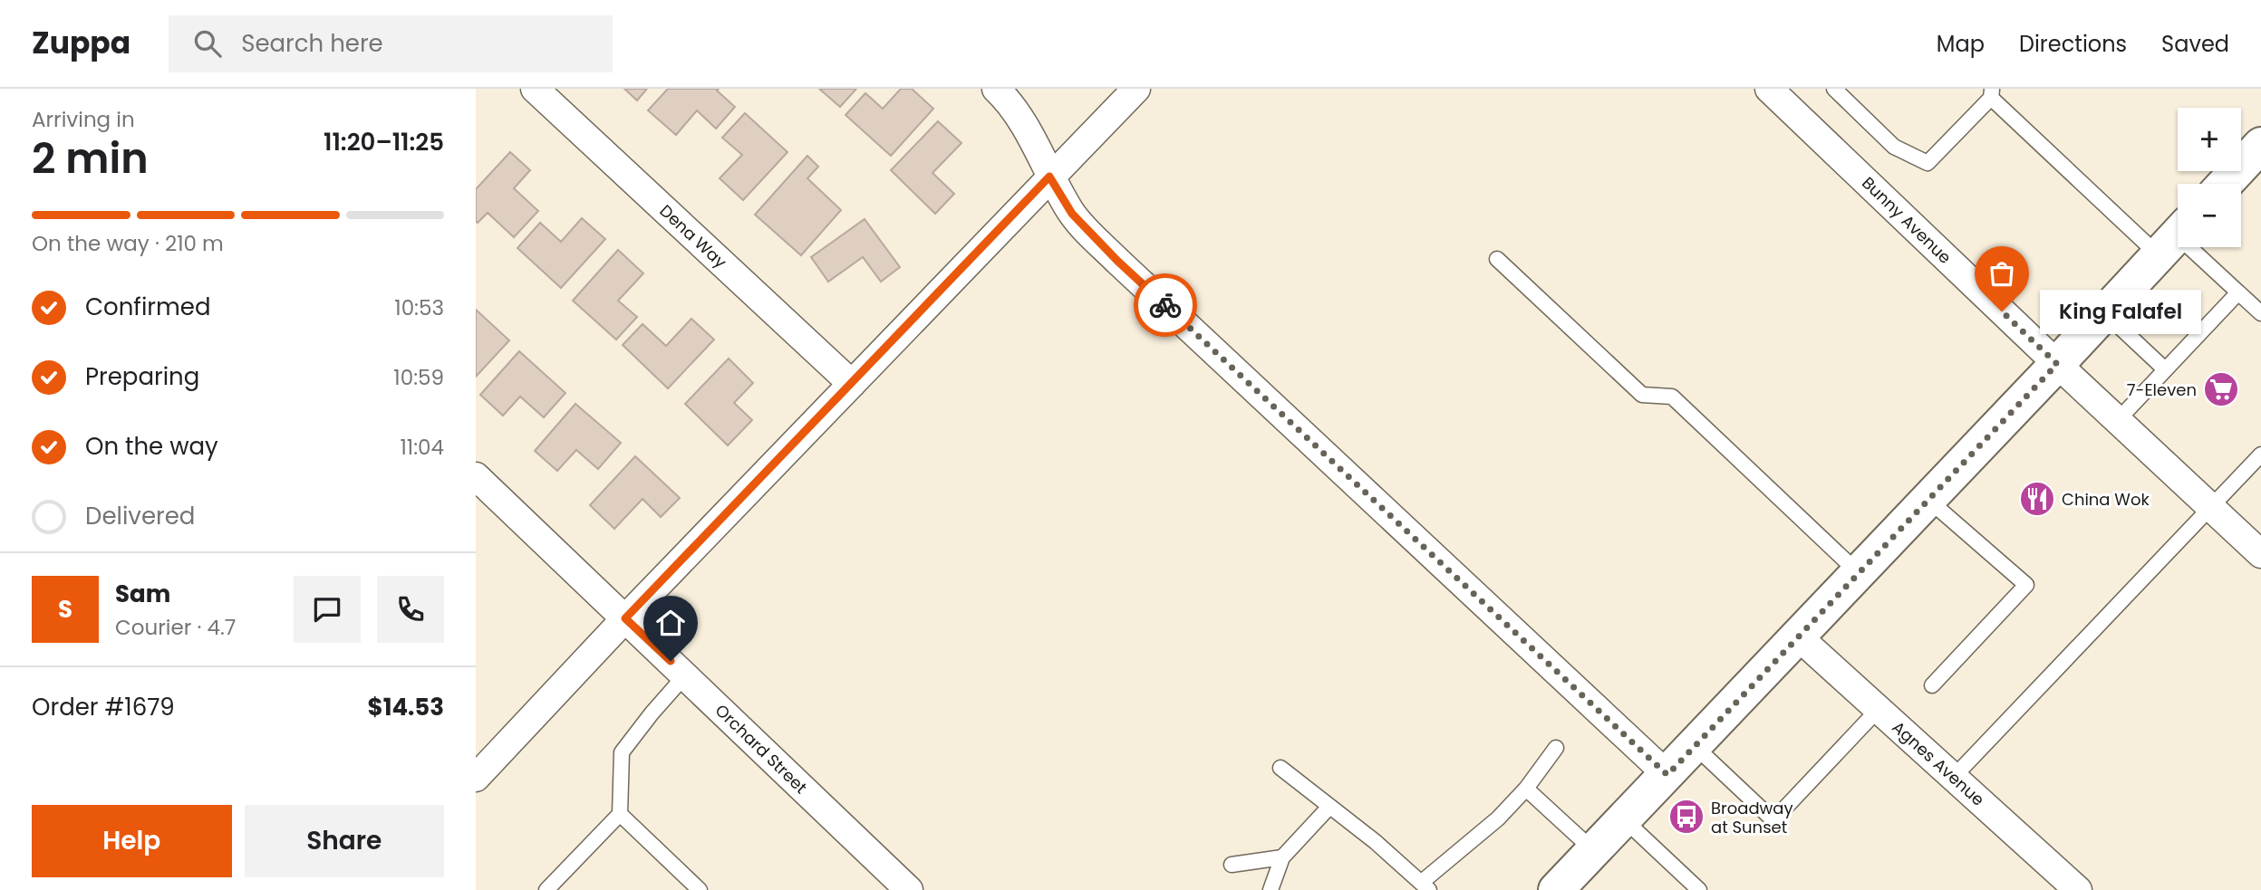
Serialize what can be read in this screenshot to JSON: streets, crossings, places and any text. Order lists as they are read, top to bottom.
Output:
{
  "streets": {
    "street": [
      "Bunny Avenue",
      "Dena Way",
      "Orchard Street",
      "Agnes Avenue"
    ]
  },
  "places": {
    "other": ["King Falafel"],
    "supermarket": ["7-Eleven"],
    "restaurant": ["China Wok"],
    "bus stop": ["Broadway at Sunset"]
  },
  "page": {
    "header": "Zuppa",
    "search": "Search here",
    "nav": ["Map", "Directions", "Saved"],
    "heading": ["2 min", "Arriving in", "11:20–11:25"],
    "panel": [
      "Sam",
      "Courier · 4.7",
      "Order #1679",
      "$14.53"
    ],
    "map_buttons": ["+", "−"],
    "bar": "On the way · 210 m",
    "list": [
      ["Confirmed", "10:53"],
      ["Preparing", "10:59"],
      ["On the way", "11:04"],
      "Delivered"
    ],
    "bubble": "King Falafel",
    "round": "S",
    "buttons": ["Help", "Share"]
  }
}
